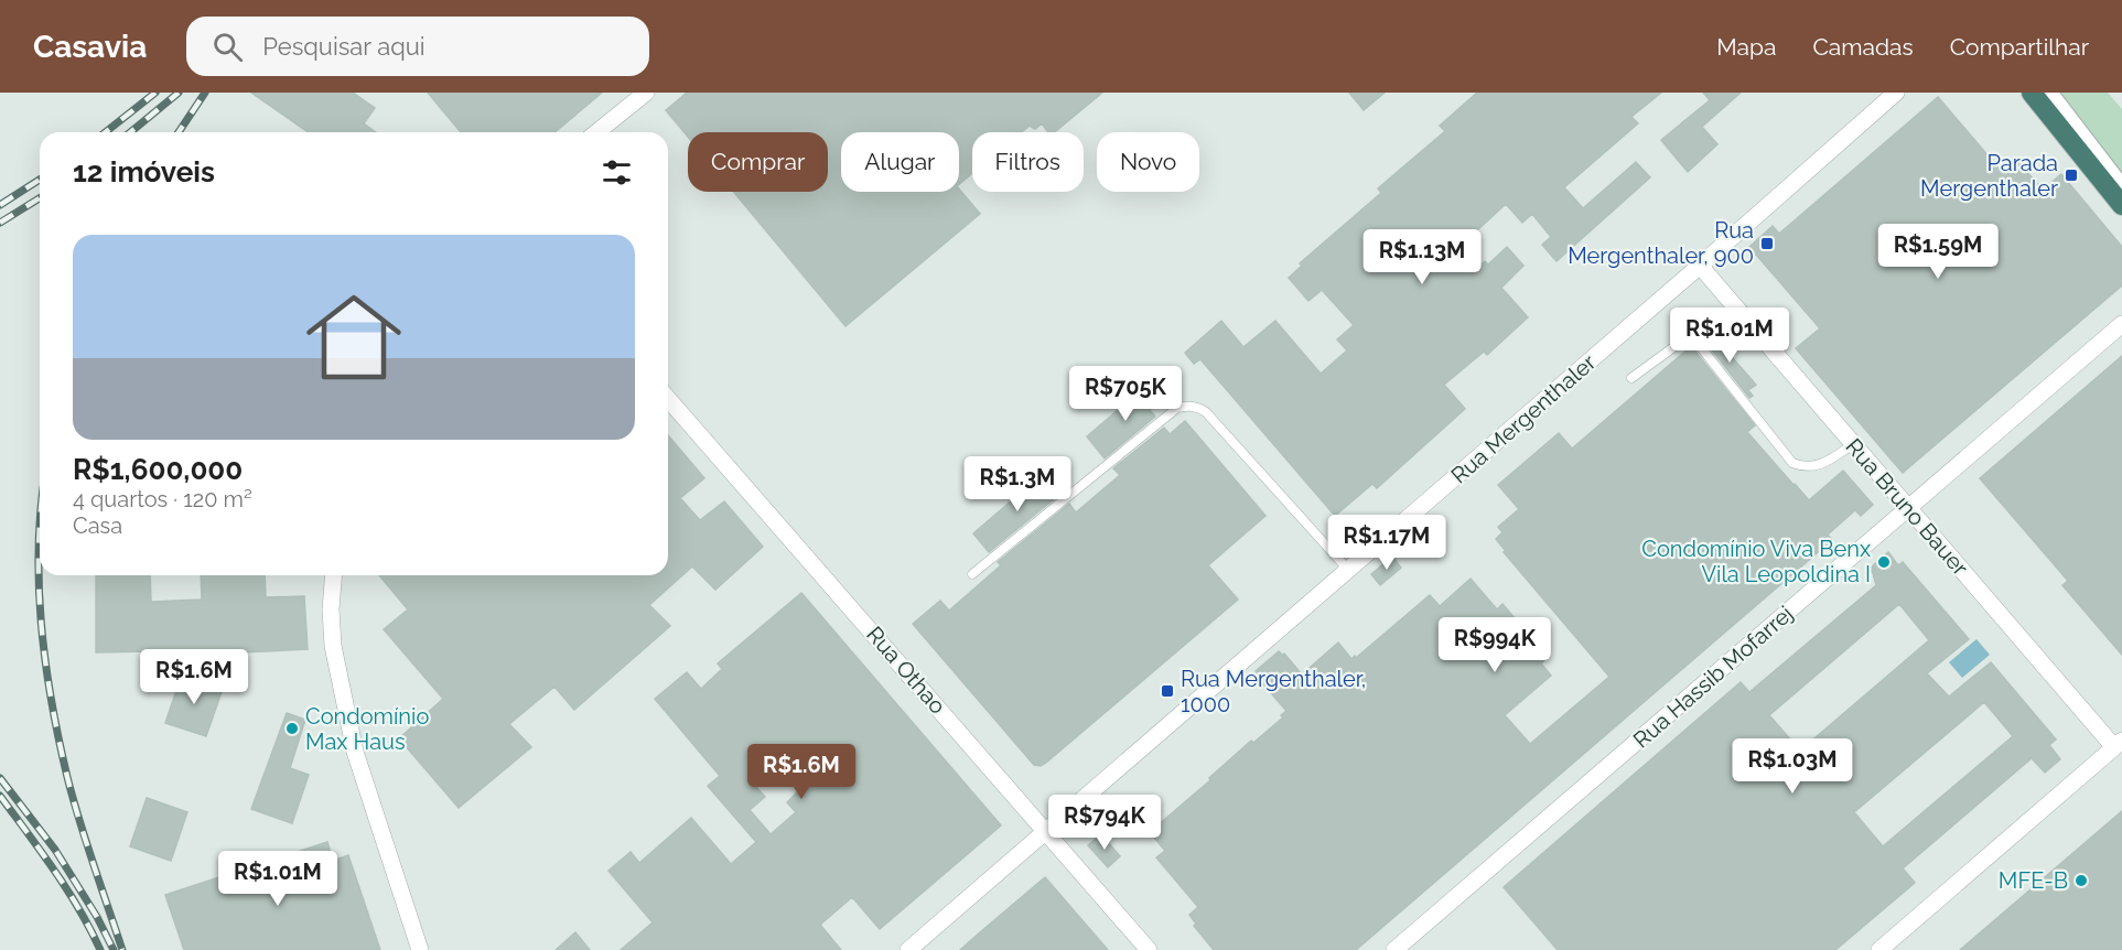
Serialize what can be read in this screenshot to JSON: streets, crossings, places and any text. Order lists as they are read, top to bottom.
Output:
{
  "streets": {
    "street": [
      "Rua Mergenthaler",
      "Rua Bruno Bauer",
      "Rua Othao",
      "Rua Hassib Mofarrej"
    ]
  },
  "crossings": [
    ["Rua Mergenthaler", "Rua Bruno Bauer"],
    ["Rua Mergenthaler", "Rua Othao"],
    ["Rua Bruno Bauer", "Rua Hassib Mofarrej"]
  ],
  "places": {
    "transit": ["Parada Mergenthaler", "Rua Mergenthaler, 900", "Rua Mergenthaler, 1000"],
    "other": ["Condomínio Viva Benx Vila Leopoldina I", "Condomínio Max Haus", "MFE-B"]
  },
  "page": {
    "header": "Casavia",
    "search": "Pesquisar aqui",
    "nav": ["Mapa", "Camadas", "Compartilhar"],
    "chip": [
      "Comprar",
      "Alugar",
      "Filtros",
      "Novo"
    ],
    "heading": "12 imóveis",
    "list": [
      {
        "name": "R$1,600,000",
        "note": "4 quartos · 120 m² · Casa"
      }
    ],
    "price": [
      "R$1.59M",
      "R$1.13M",
      "R$1.01M",
      "R$705K",
      "R$1.3M",
      "R$1.17M",
      "R$994K",
      "R$1.6M",
      "R$1.03M",
      "R$1.6M",
      "R$794K",
      "R$1.01M"
    ]
  }
}
